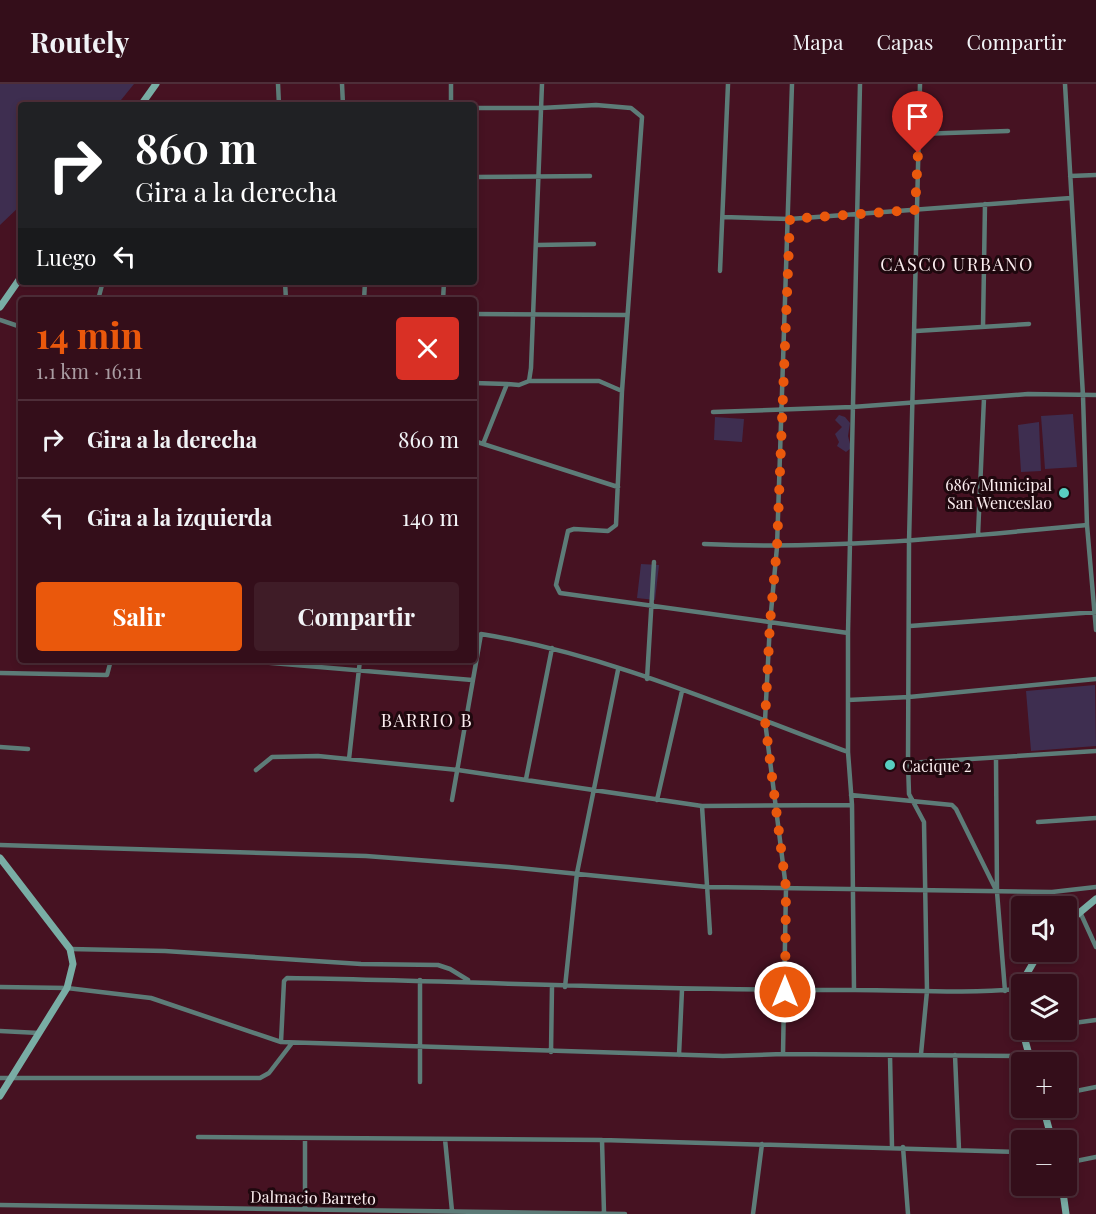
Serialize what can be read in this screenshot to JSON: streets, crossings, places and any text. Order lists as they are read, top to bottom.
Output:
{
  "streets": {
    "street": ["Dalmacio Barreto"]
  },
  "districts": ["CASCO URBANO", "BARRIO B"],
  "places": ["6867 Municipal San Wenceslao", "Cacique 2"],
  "page": {
    "header": "Routely",
    "nav": ["Mapa", "Capas", "Compartir"],
    "turn": ["860 m", "Gira a la derecha"],
    "then": "Luego",
    "heading": ["14 min", "1.1 km · 16:11"],
    "list": [
      {
        "name": "Gira a la derecha",
        "value": "860 m"
      },
      {
        "name": "Gira a la izquierda",
        "value": "140 m"
      }
    ],
    "buttons": ["Salir", "Compartir"],
    "map_buttons": ["+", "−"]
  }
}
